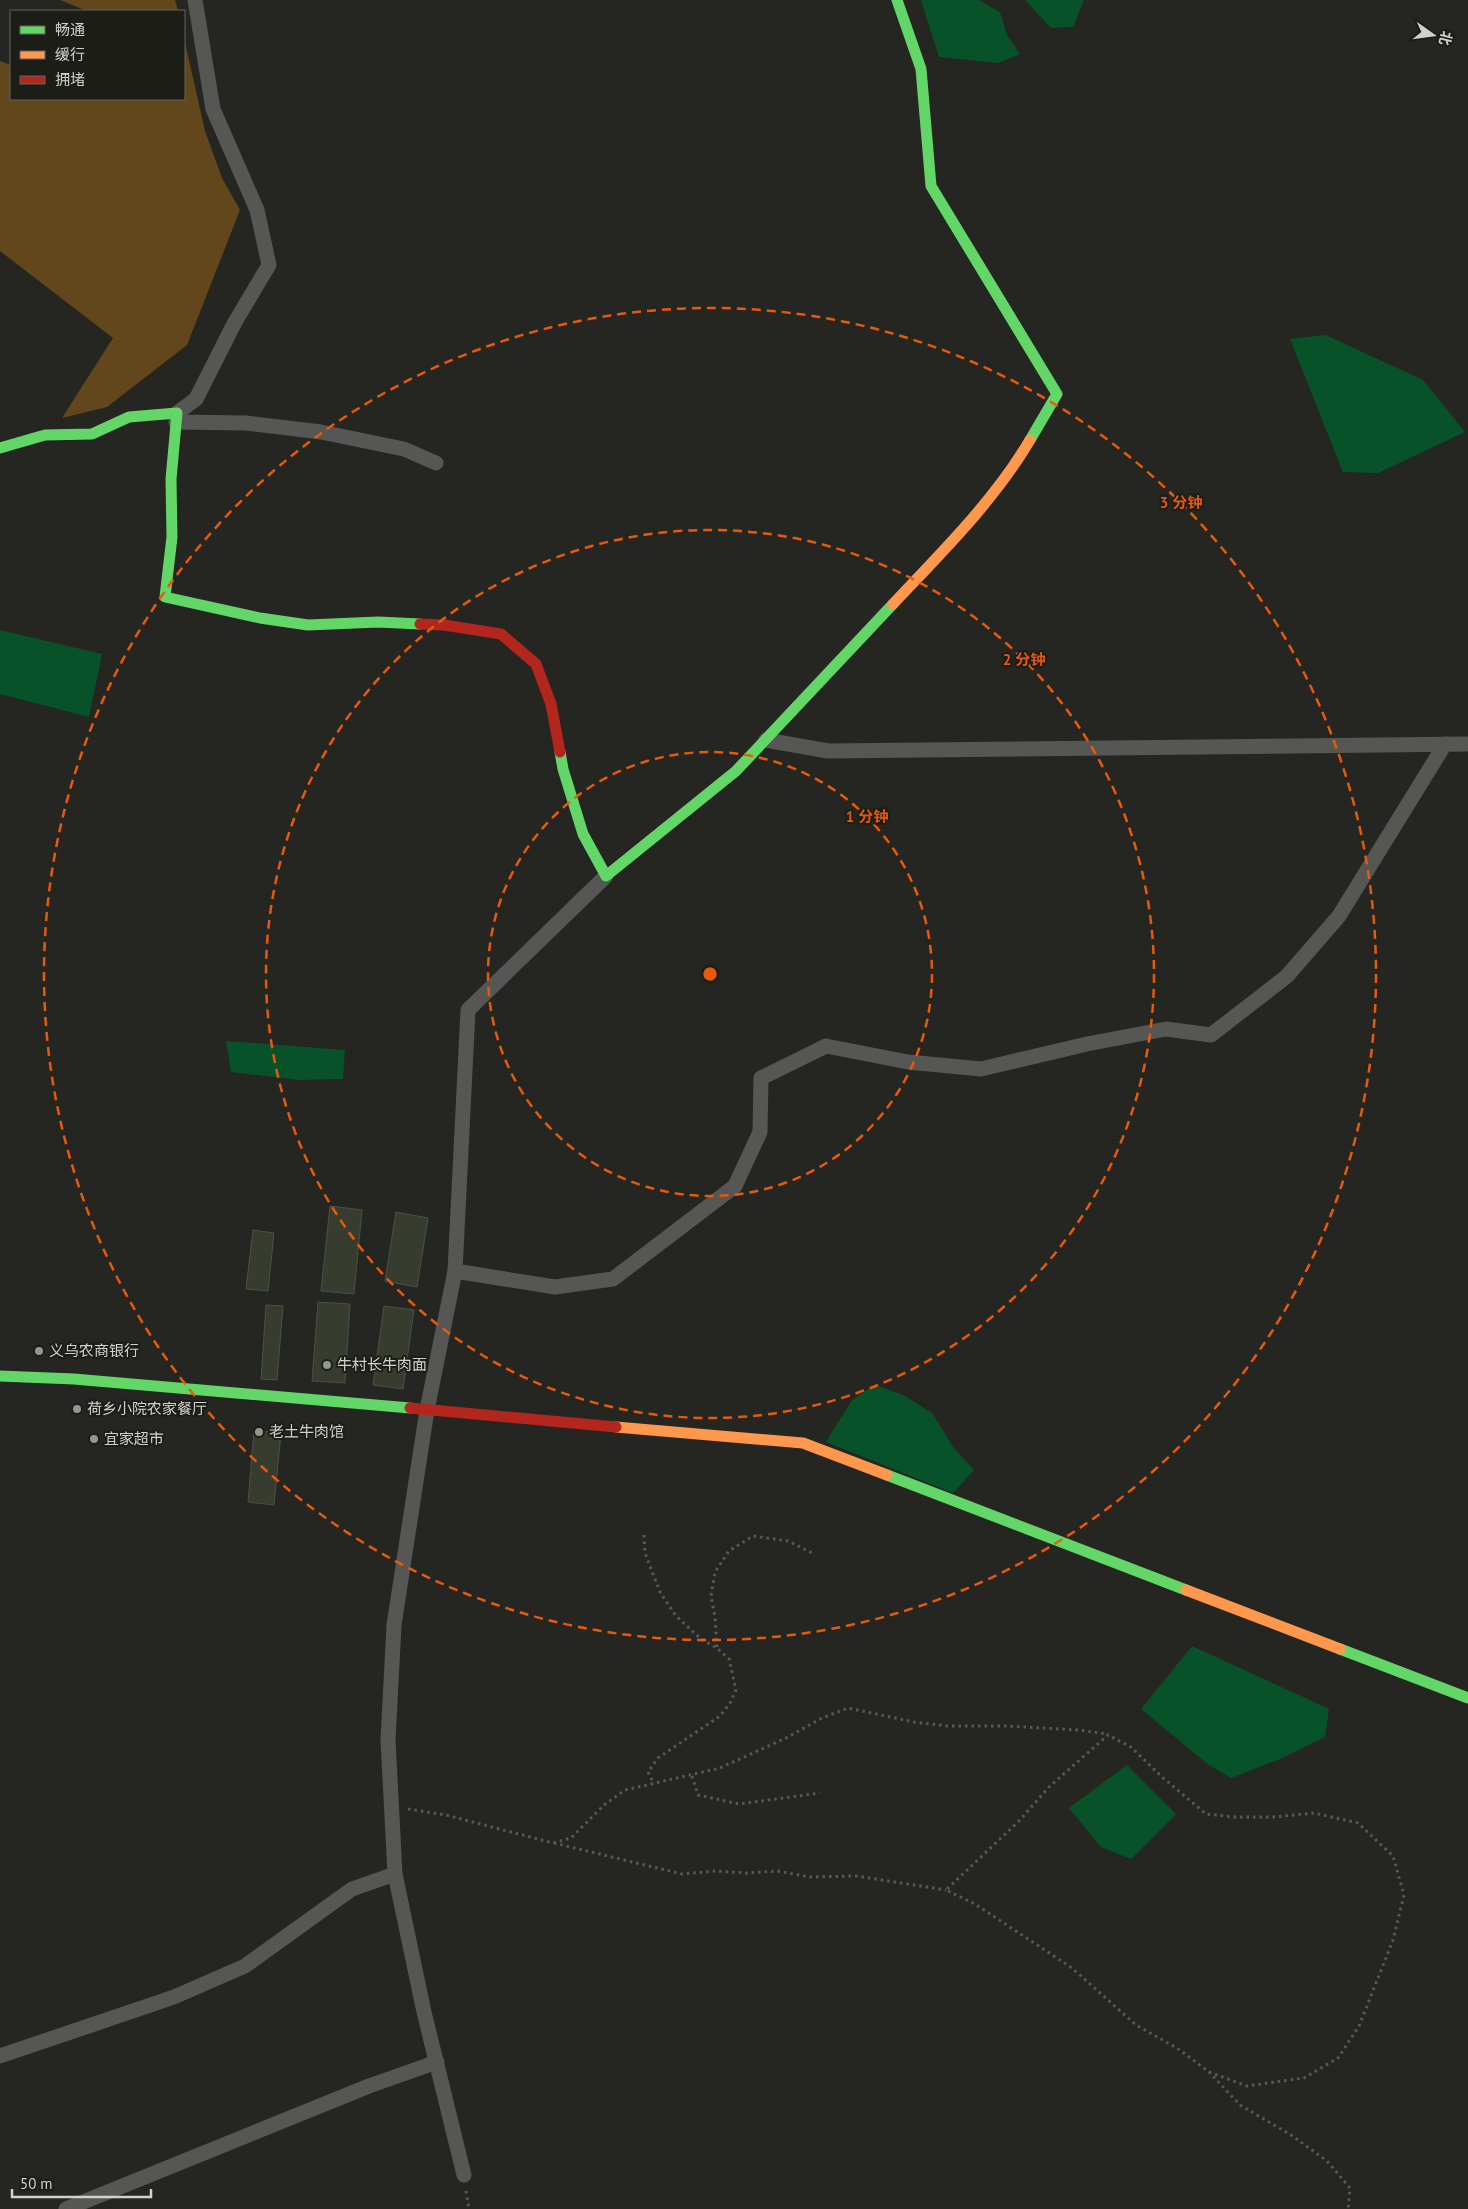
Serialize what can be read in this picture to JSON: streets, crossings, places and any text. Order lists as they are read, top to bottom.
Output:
{
  "places": [
    "义乌农商银行",
    "牛村长牛肉面",
    "荷乡小院农家餐厅",
    "老土牛肉馆",
    "宜家超市"
  ],
  "legend": ["畅通", "缓行", "拥堵"],
  "scale_bar": "50 m",
  "north": "right",
  "rings": ["3 分钟", "2 分钟", "1 分钟"]
}
